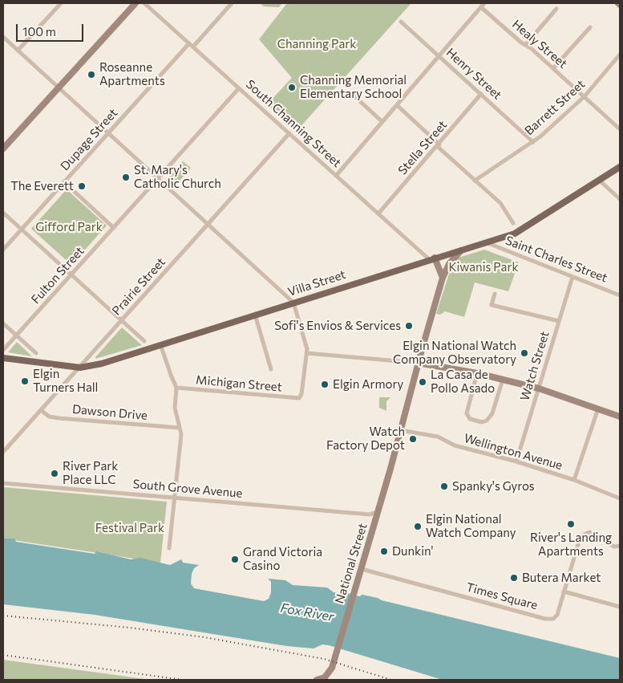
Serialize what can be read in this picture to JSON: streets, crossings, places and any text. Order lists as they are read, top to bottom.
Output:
{
  "streets": {
    "main road": ["Villa Street"],
    "street": [
      "Healy Street",
      "Henry Street",
      "Barrett Street",
      "South Channing Street",
      "Dupage Street",
      "Stella Street",
      "Saint Charles Street",
      "Fulton Street",
      "Prairie Street",
      "Watch Street",
      "Michigan Street",
      "Dawson Drive",
      "Wellington Avenue",
      "South Grove Avenue",
      "National Street",
      "Times Square"
    ]
  },
  "crossings": [
    ["Healy Street", "Barrett Street"],
    ["Henry Street", "Barrett Street"],
    ["Henry Street", "Stella Street"],
    ["South Channing Street", "Dupage Street"],
    ["South Channing Street", "Stella Street"],
    ["South Channing Street", "Fulton Street"],
    ["South Channing Street", "Villa Street"],
    ["South Channing Street", "Prairie Street"],
    ["Saint Charles Street", "Villa Street"],
    ["Saint Charles Street", "Watch Street"],
    ["Villa Street", "Prairie Street"],
    ["Villa Street", "National Street"],
    ["Prairie Street", "Dawson Drive"],
    ["Watch Street", "Wellington Avenue"],
    ["Wellington Avenue", "National Street"],
    ["South Grove Avenue", "National Street"],
    ["National Street", "Times Square"]
  ],
  "water": ["Fox River"],
  "parks": [
    "Channing Park",
    "Gifford Park",
    "Kiwanis Park",
    "Festival Park"
  ],
  "places": [
    "Roseanne Apartments",
    "Channing Memorial Elementary School",
    "St. Mary's Catholic Church",
    "The Everett",
    "Sofi's Envios & Services",
    "Elgin National Watch Company Observatory",
    "Elgin Turners Hall",
    "La Casa de Pollo Asado",
    "Elgin Armory",
    "Watch Factory Depot",
    "River Park Place LLC",
    "Spanky's Gyros",
    "River's Landing Apartments",
    "Elgin National Watch Company",
    "Dunkin'",
    "Grand Victoria Casino",
    "Butera Market"
  ],
  "scale_bar": "100 m"
}
